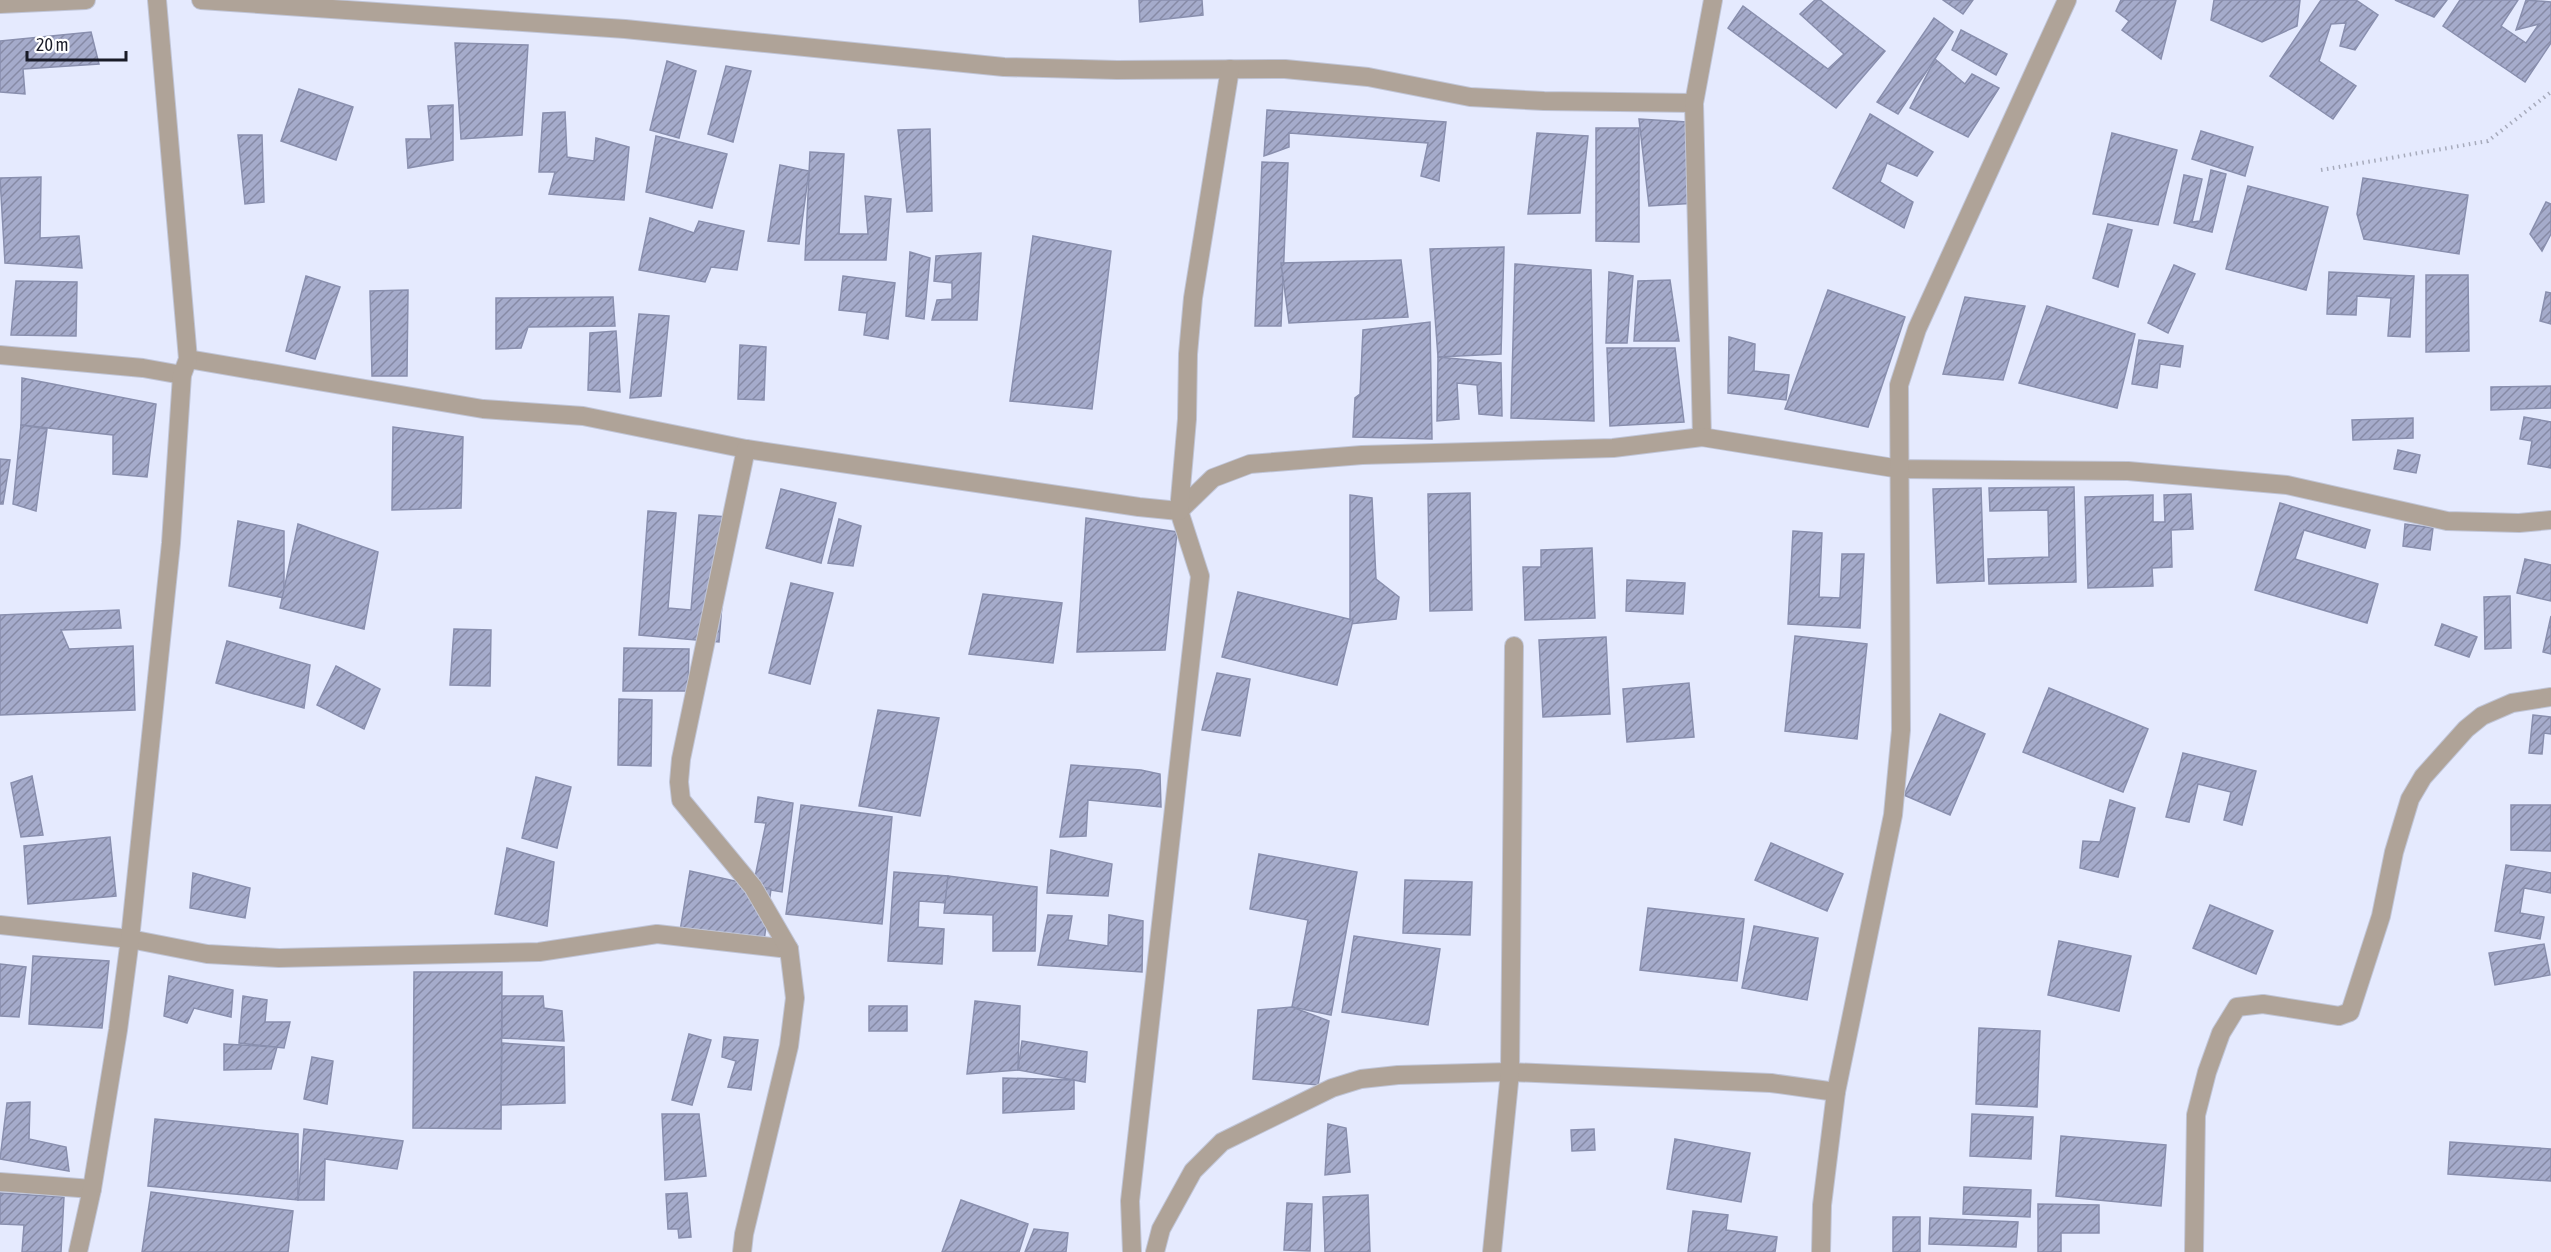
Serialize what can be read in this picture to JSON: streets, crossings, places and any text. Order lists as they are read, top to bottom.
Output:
{
  "scale_bar": "20 m"
}
